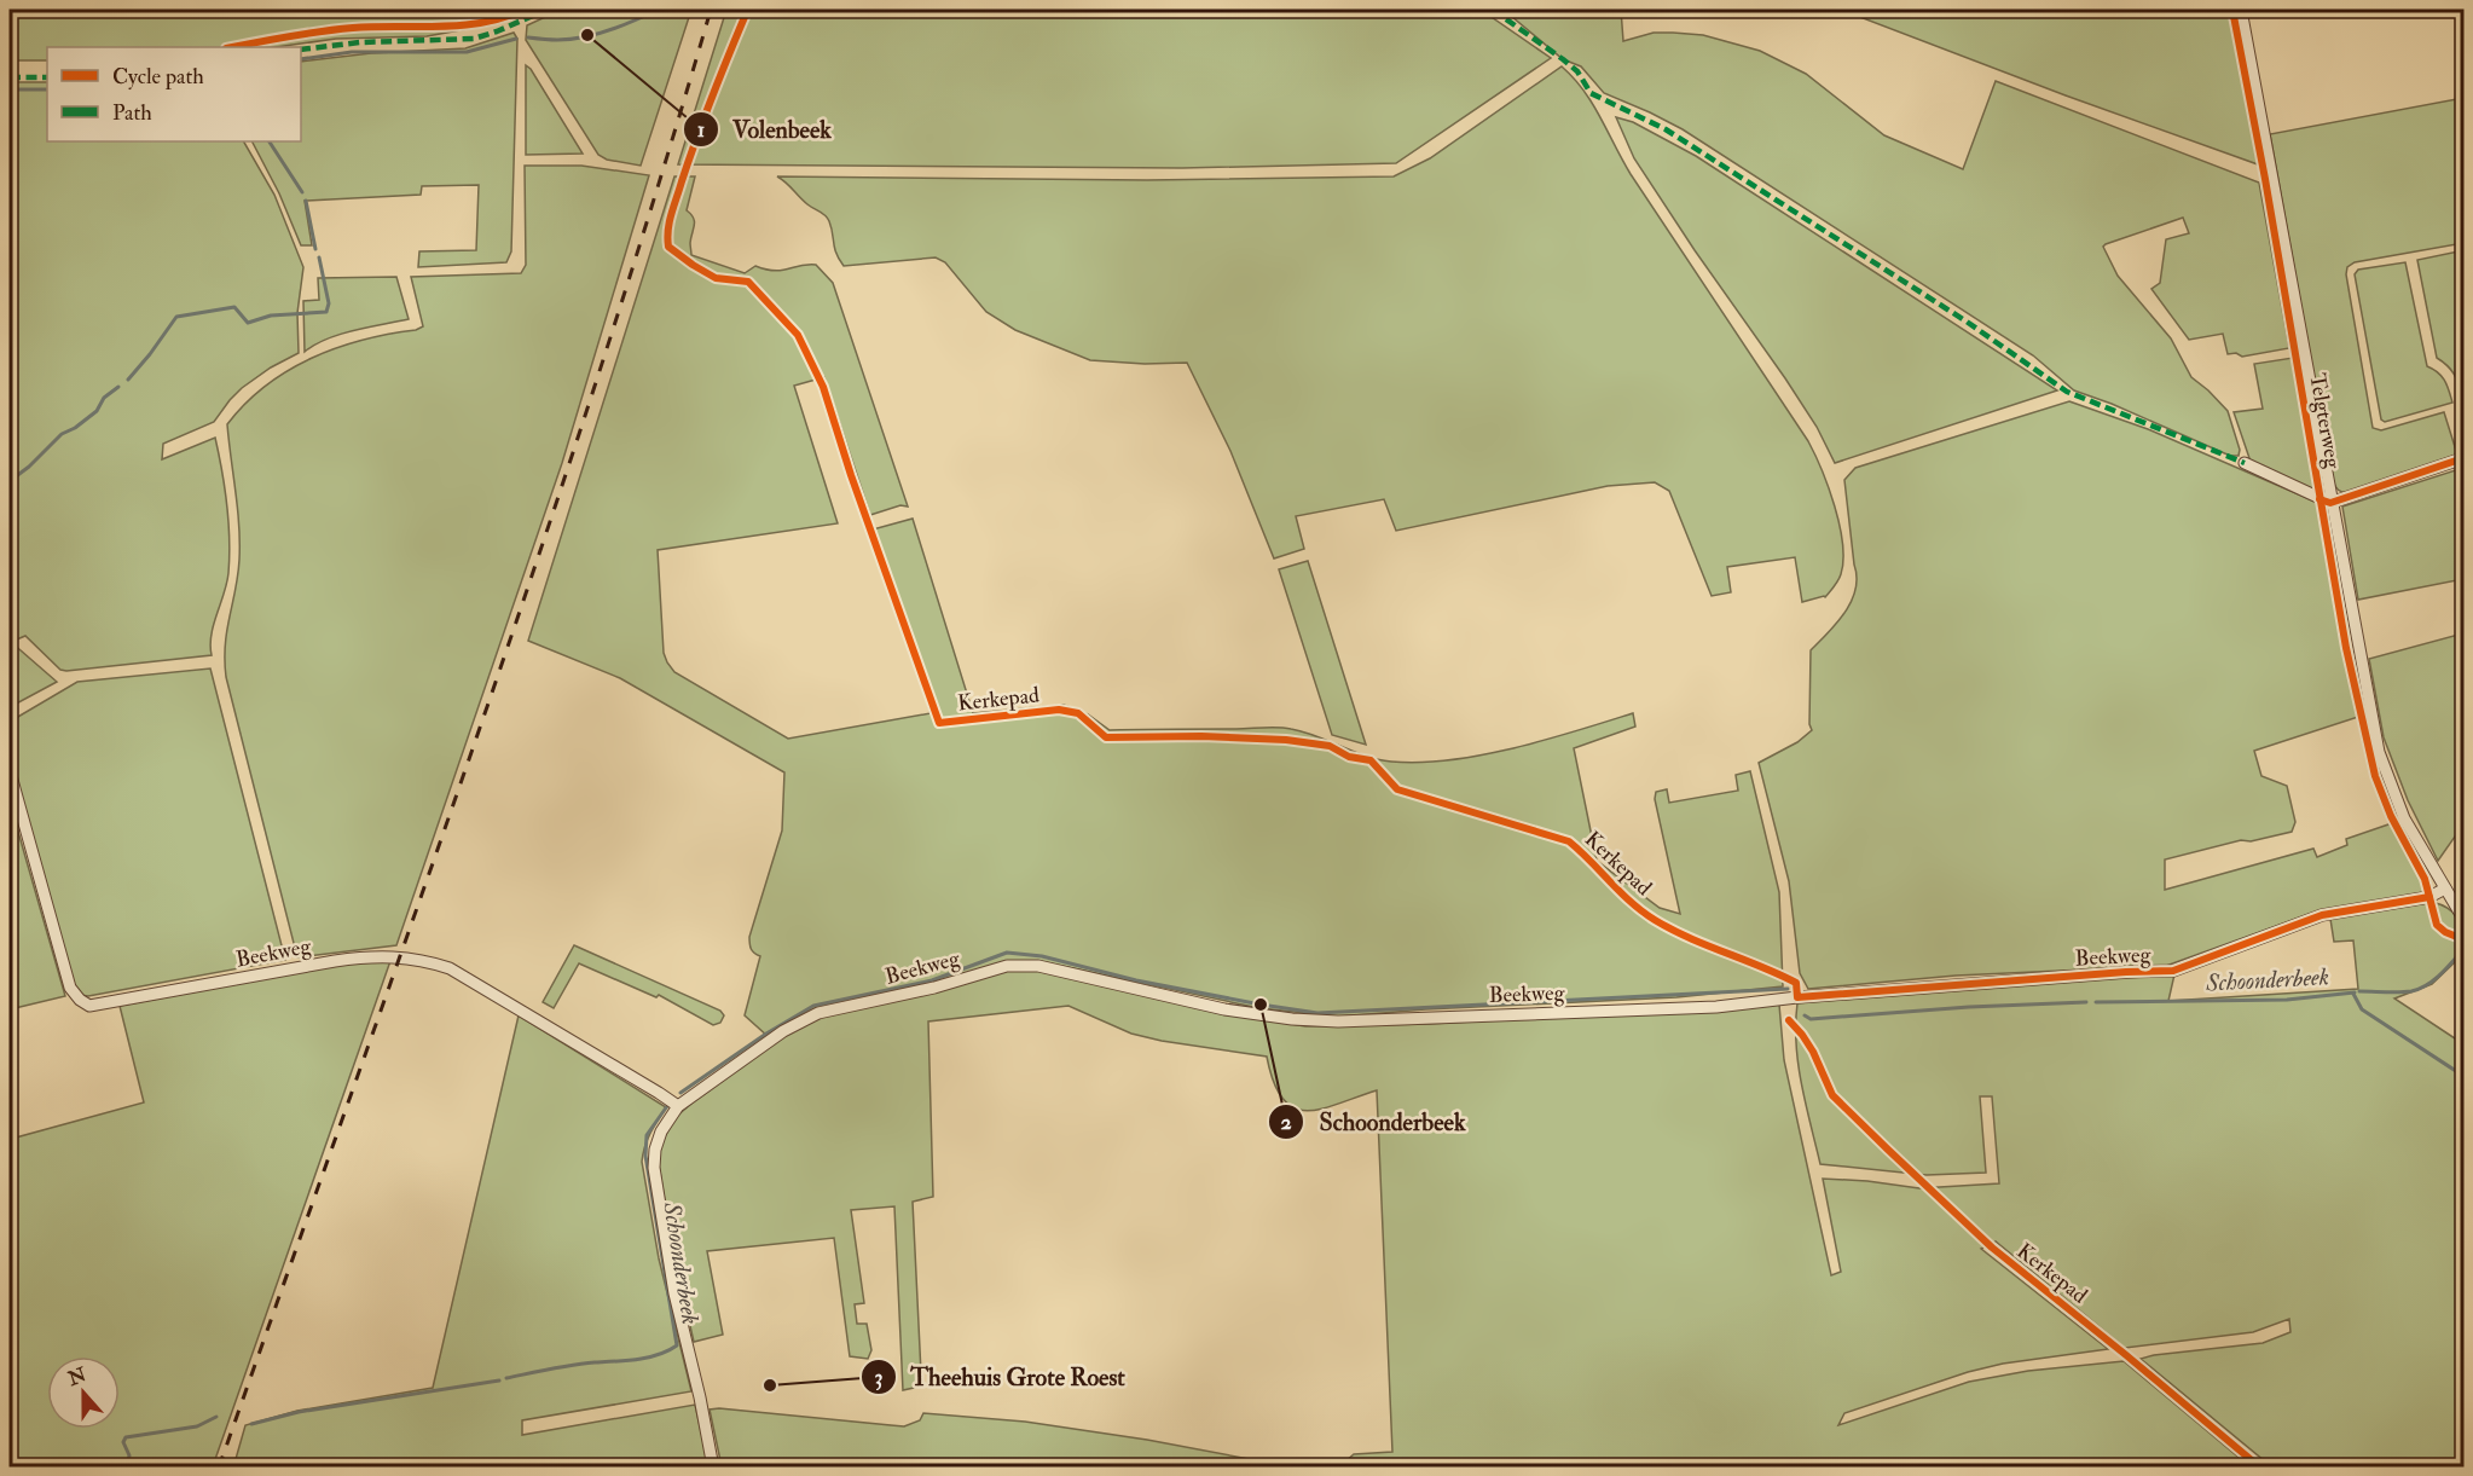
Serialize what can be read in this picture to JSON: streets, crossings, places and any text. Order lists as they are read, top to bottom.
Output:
{
  "streets": {
    "street": ["Telgterweg", "Beekweg"],
    "cycle path": ["Kerkepad"]
  },
  "crossings": [
    ["Telgterweg", "Beekweg"]
  ],
  "water": ["Schoonderbeek"],
  "places": ["Volenbeek", "Schoonderbeek", "Theehuis Grote Roest"],
  "legend": ["Cycle path", "Path"],
  "north": "top"
}
